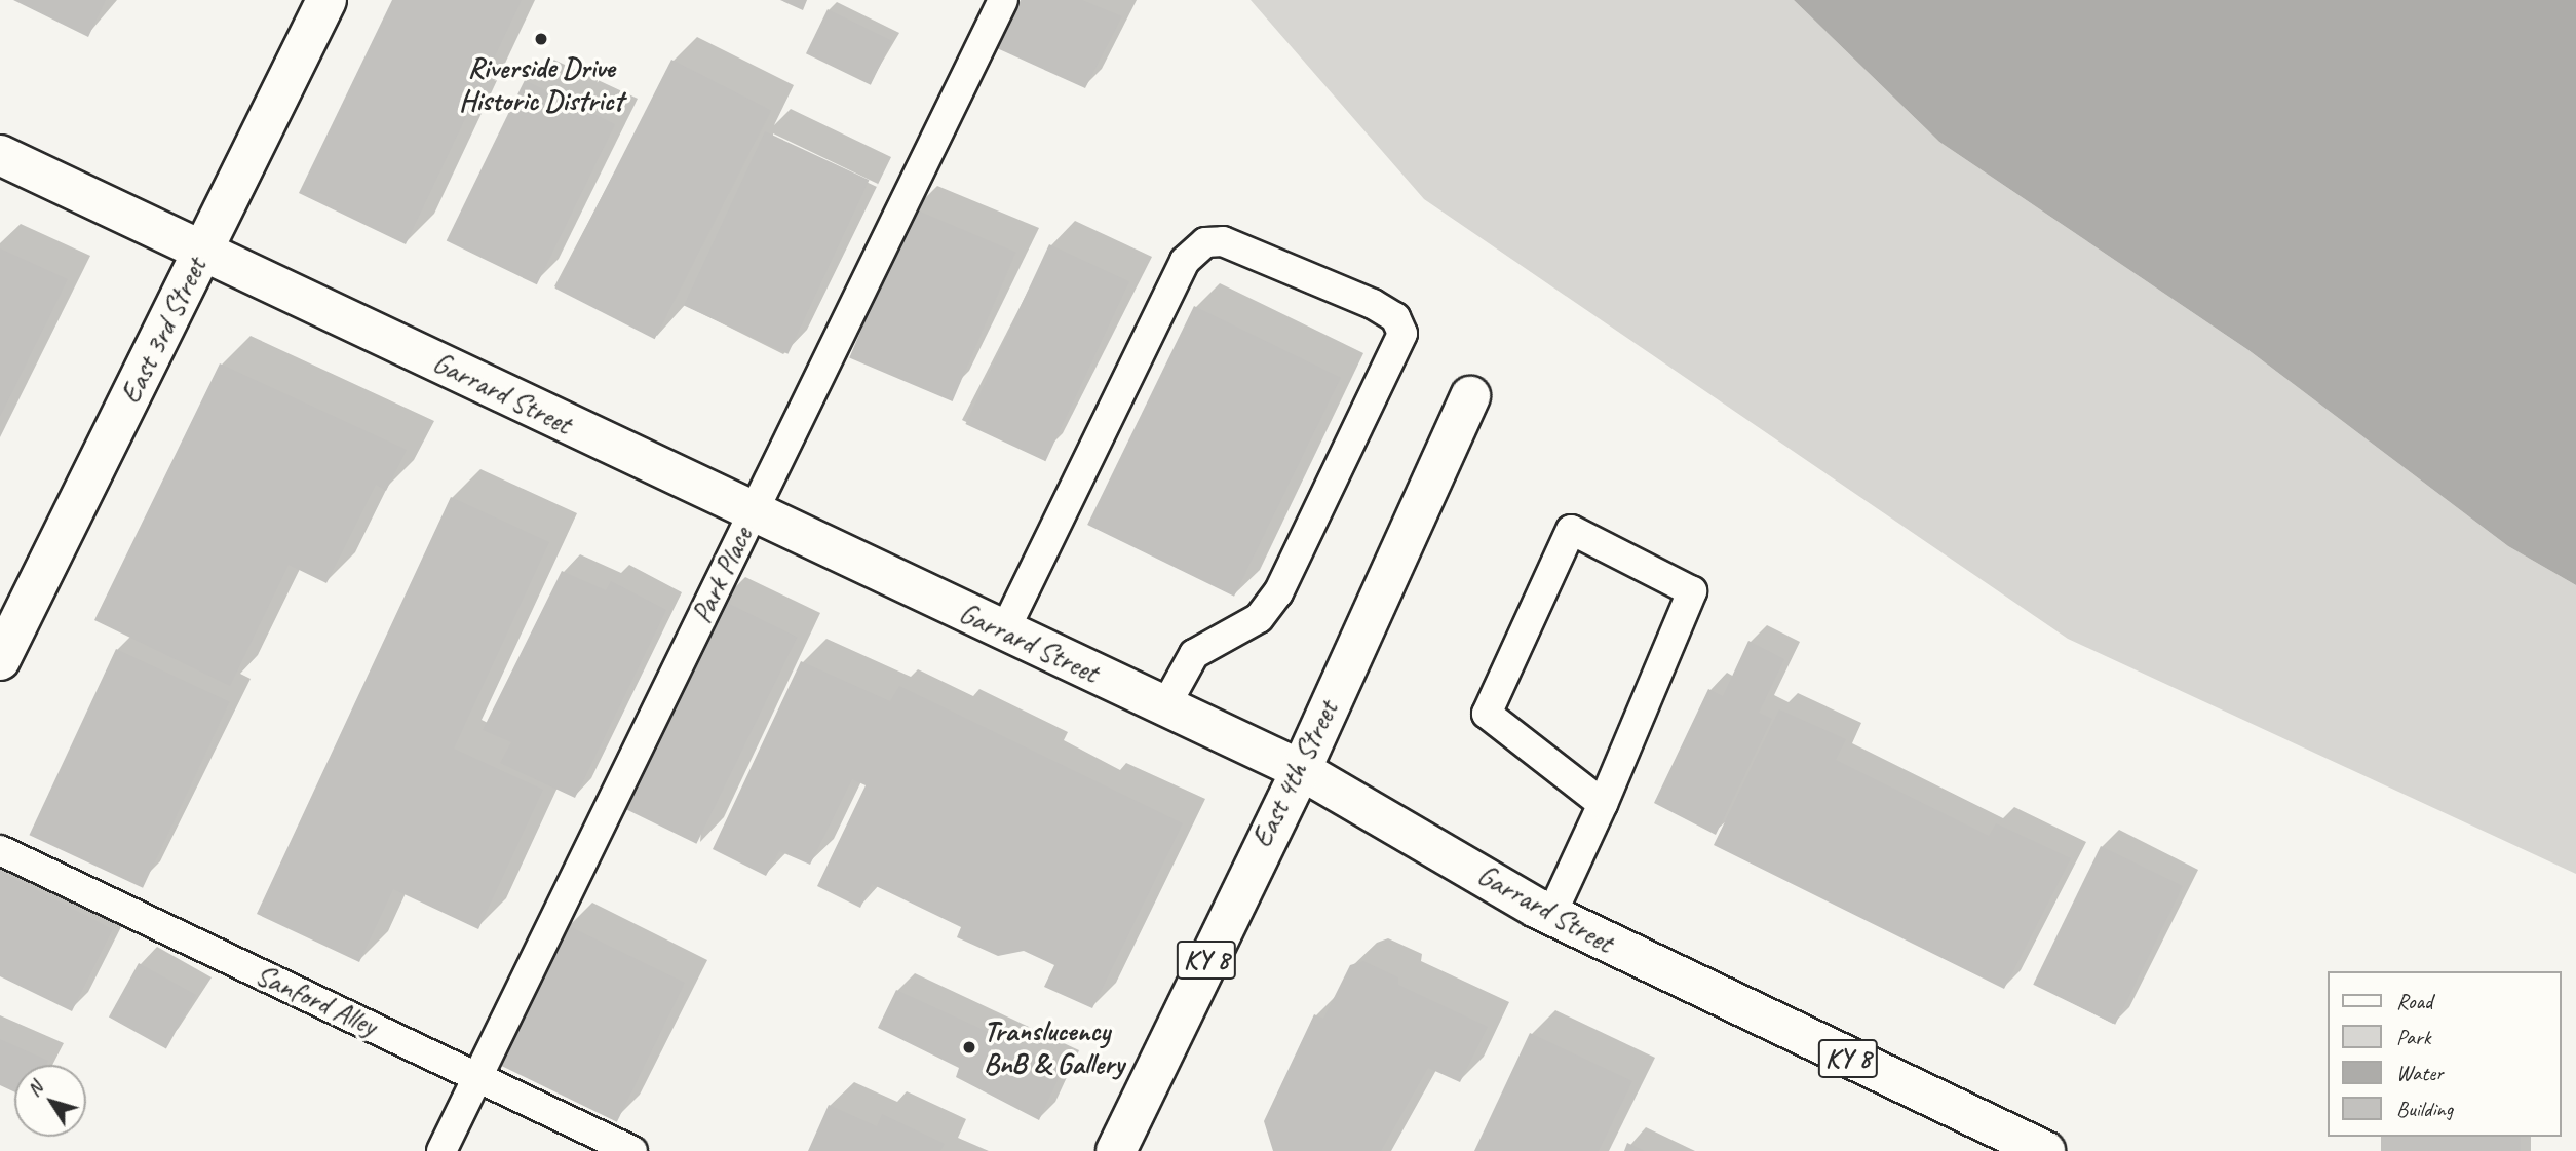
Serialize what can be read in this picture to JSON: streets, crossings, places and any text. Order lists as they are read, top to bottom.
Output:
{
  "streets": {
    "street": [
      "East 3rd Street",
      "Garrard Street",
      "East 4th Street",
      "KY 8"
    ],
    "lane": ["Park Place", "Sanford Alley"]
  },
  "crossings": [
    ["East 3rd Street", "Garrard Street"],
    ["Garrard Street", "Park Place"],
    ["Garrard Street", "East 4th Street"],
    ["Park Place", "Sanford Alley"]
  ],
  "places": ["Riverside Drive Historic District", "Translucency BnB & Gallery"],
  "legend": [
    "Road",
    "Park",
    "Water",
    "Building"
  ],
  "north": "top left"
}
